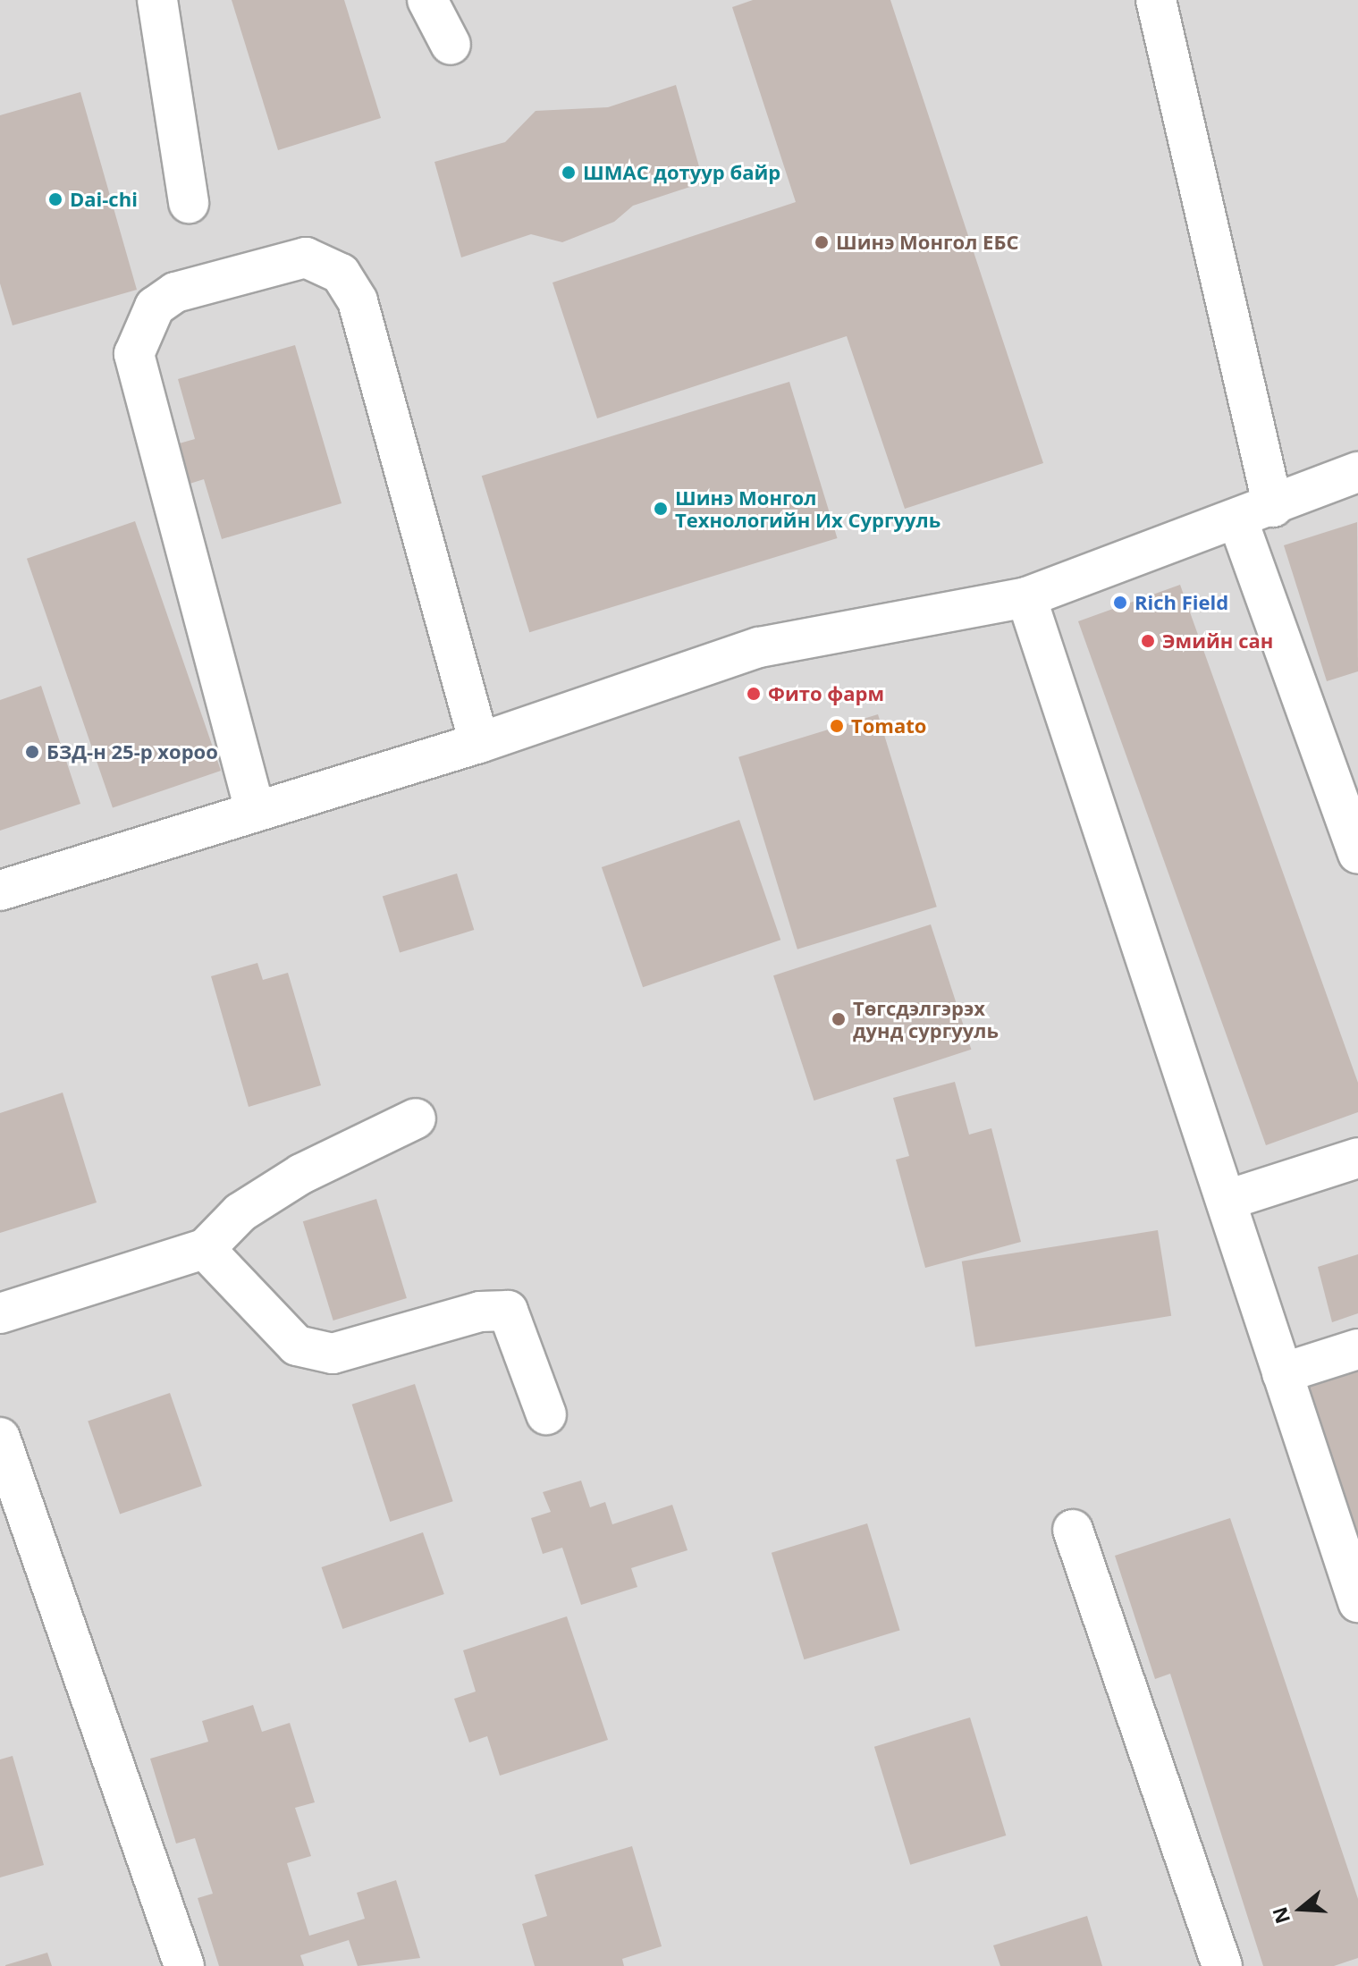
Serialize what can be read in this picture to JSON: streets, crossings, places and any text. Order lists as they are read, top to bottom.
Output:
{
  "places": [
    "ШМАС дотуур байр",
    "Dai-chi",
    "Шинэ Монгол ЕБС",
    "Шинэ Монгол Технологийн Их Сургууль",
    "Rich Field",
    "Эмийн сан",
    "Фито фарм",
    "Tomato",
    "БЗД-н 25-р хороо",
    "Төгсдэлгэрэх дунд сургууль"
  ],
  "north": "left"
}
